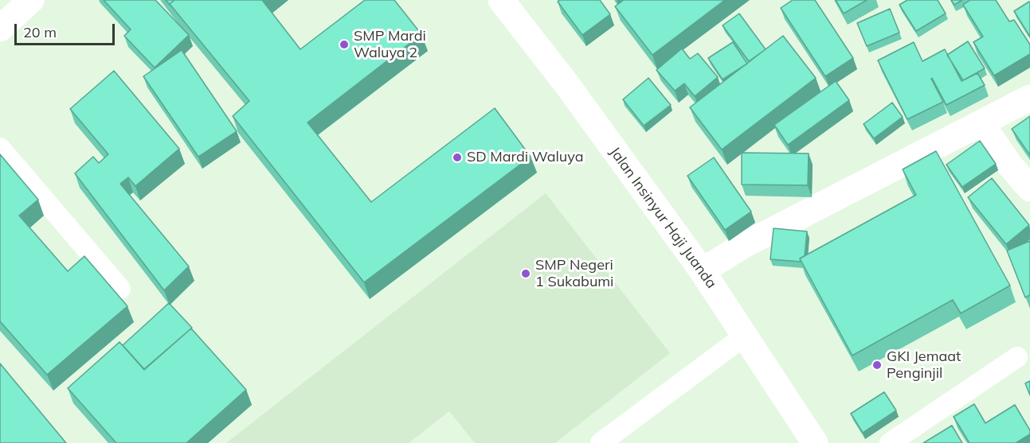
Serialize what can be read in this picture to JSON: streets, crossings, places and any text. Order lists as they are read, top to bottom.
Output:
{
  "streets": {
    "street": ["Jalan Insinyur Haji Juanda"]
  },
  "places": [
    "SMP Mardi Waluya 2",
    "SD Mardi Waluya",
    "SMP Negeri 1 Sukabumi",
    "GKI Jemaat Penginjil"
  ],
  "scale_bar": "20 m"
}
